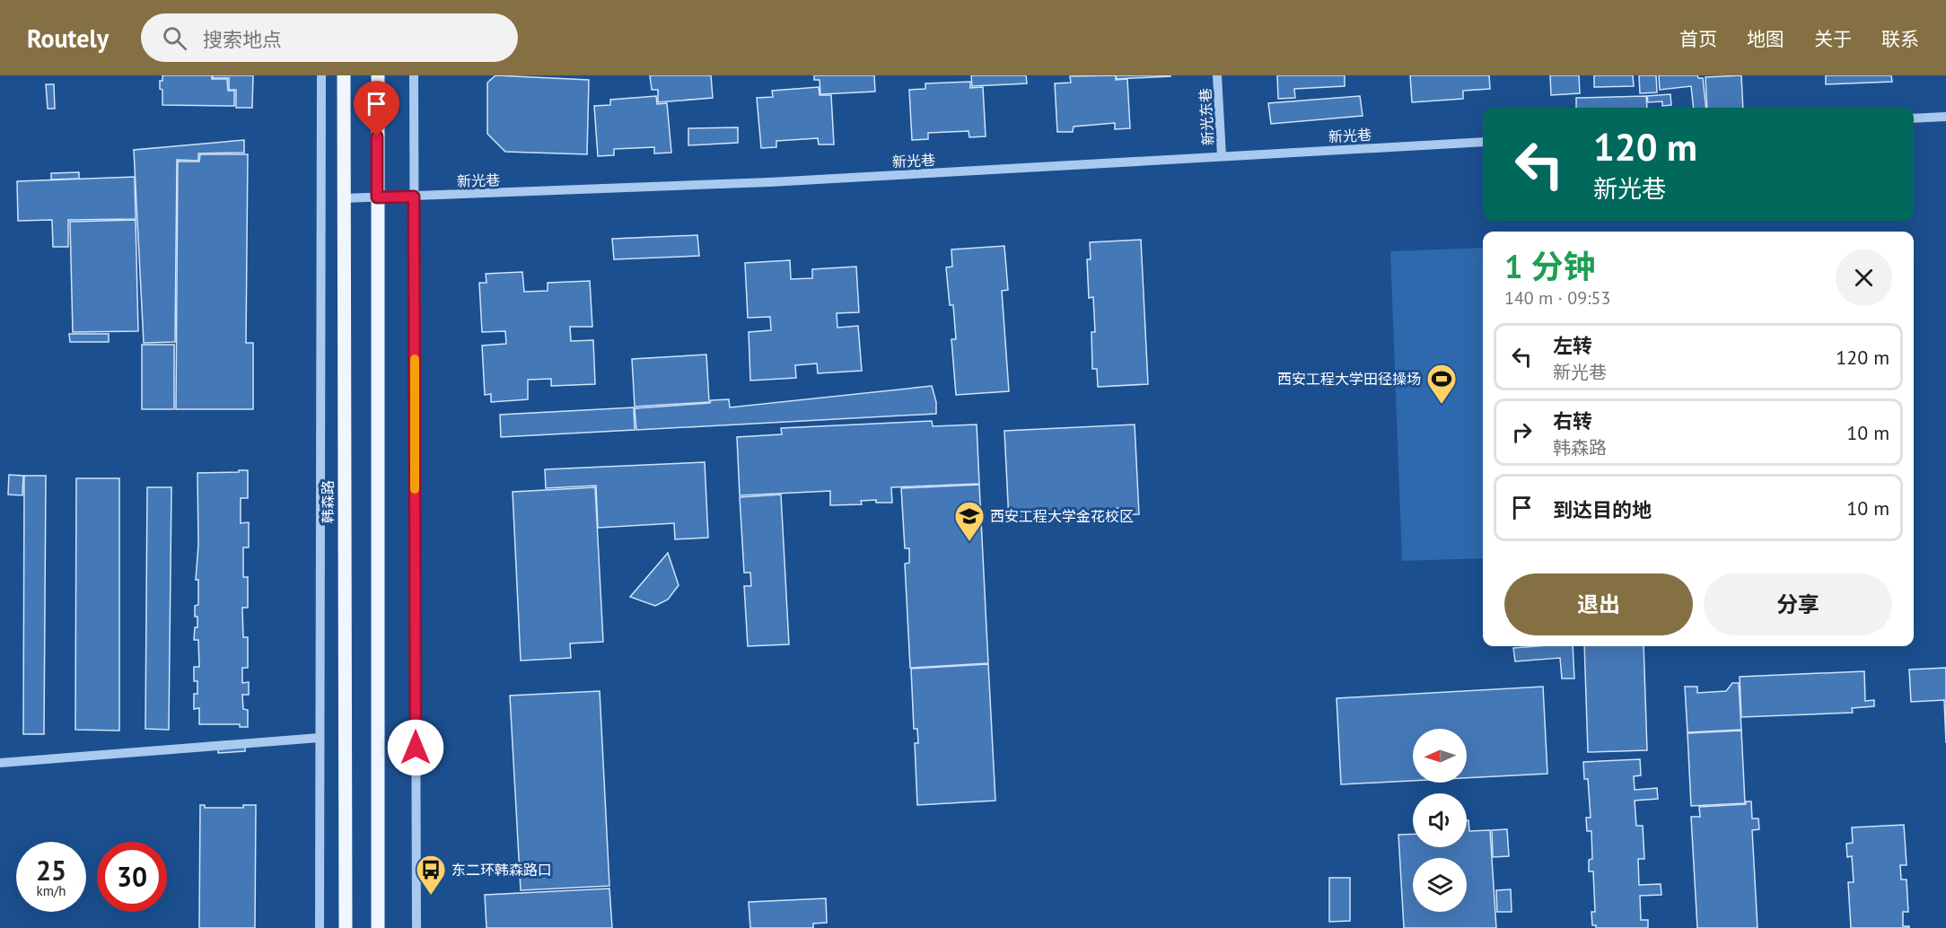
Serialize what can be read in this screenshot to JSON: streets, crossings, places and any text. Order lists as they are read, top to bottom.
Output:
{
  "streets": {
    "main road": ["韩森路"],
    "street": ["新光东巷", "新光巷"]
  },
  "crossings": [
    ["新光东巷", "新光巷"],
    ["新光巷", "韩森路"]
  ],
  "places": {
    "sports": ["西安工程大学田径操场"],
    "school or university": ["西安工程大学金花校区"],
    "bus stop": ["东二环韩森路口"]
  },
  "north": "left",
  "page": {
    "header": "Routely",
    "search": "搜索地点",
    "nav": [
      "首页",
      "地图",
      "关于",
      "联系"
    ],
    "turn": ["120 m", "新光巷"],
    "heading": ["1 分钟", "140 m · 09:53"],
    "list": [
      {
        "name": "左转",
        "note": "新光巷",
        "value": "120 m"
      },
      {
        "name": "右转",
        "note": "韩森路",
        "value": "10 m"
      },
      {
        "name": "到达目的地",
        "value": "10 m"
      }
    ],
    "buttons": ["退出", "分享"],
    "speed": "25 km/h",
    "limit": "30"
  }
}
